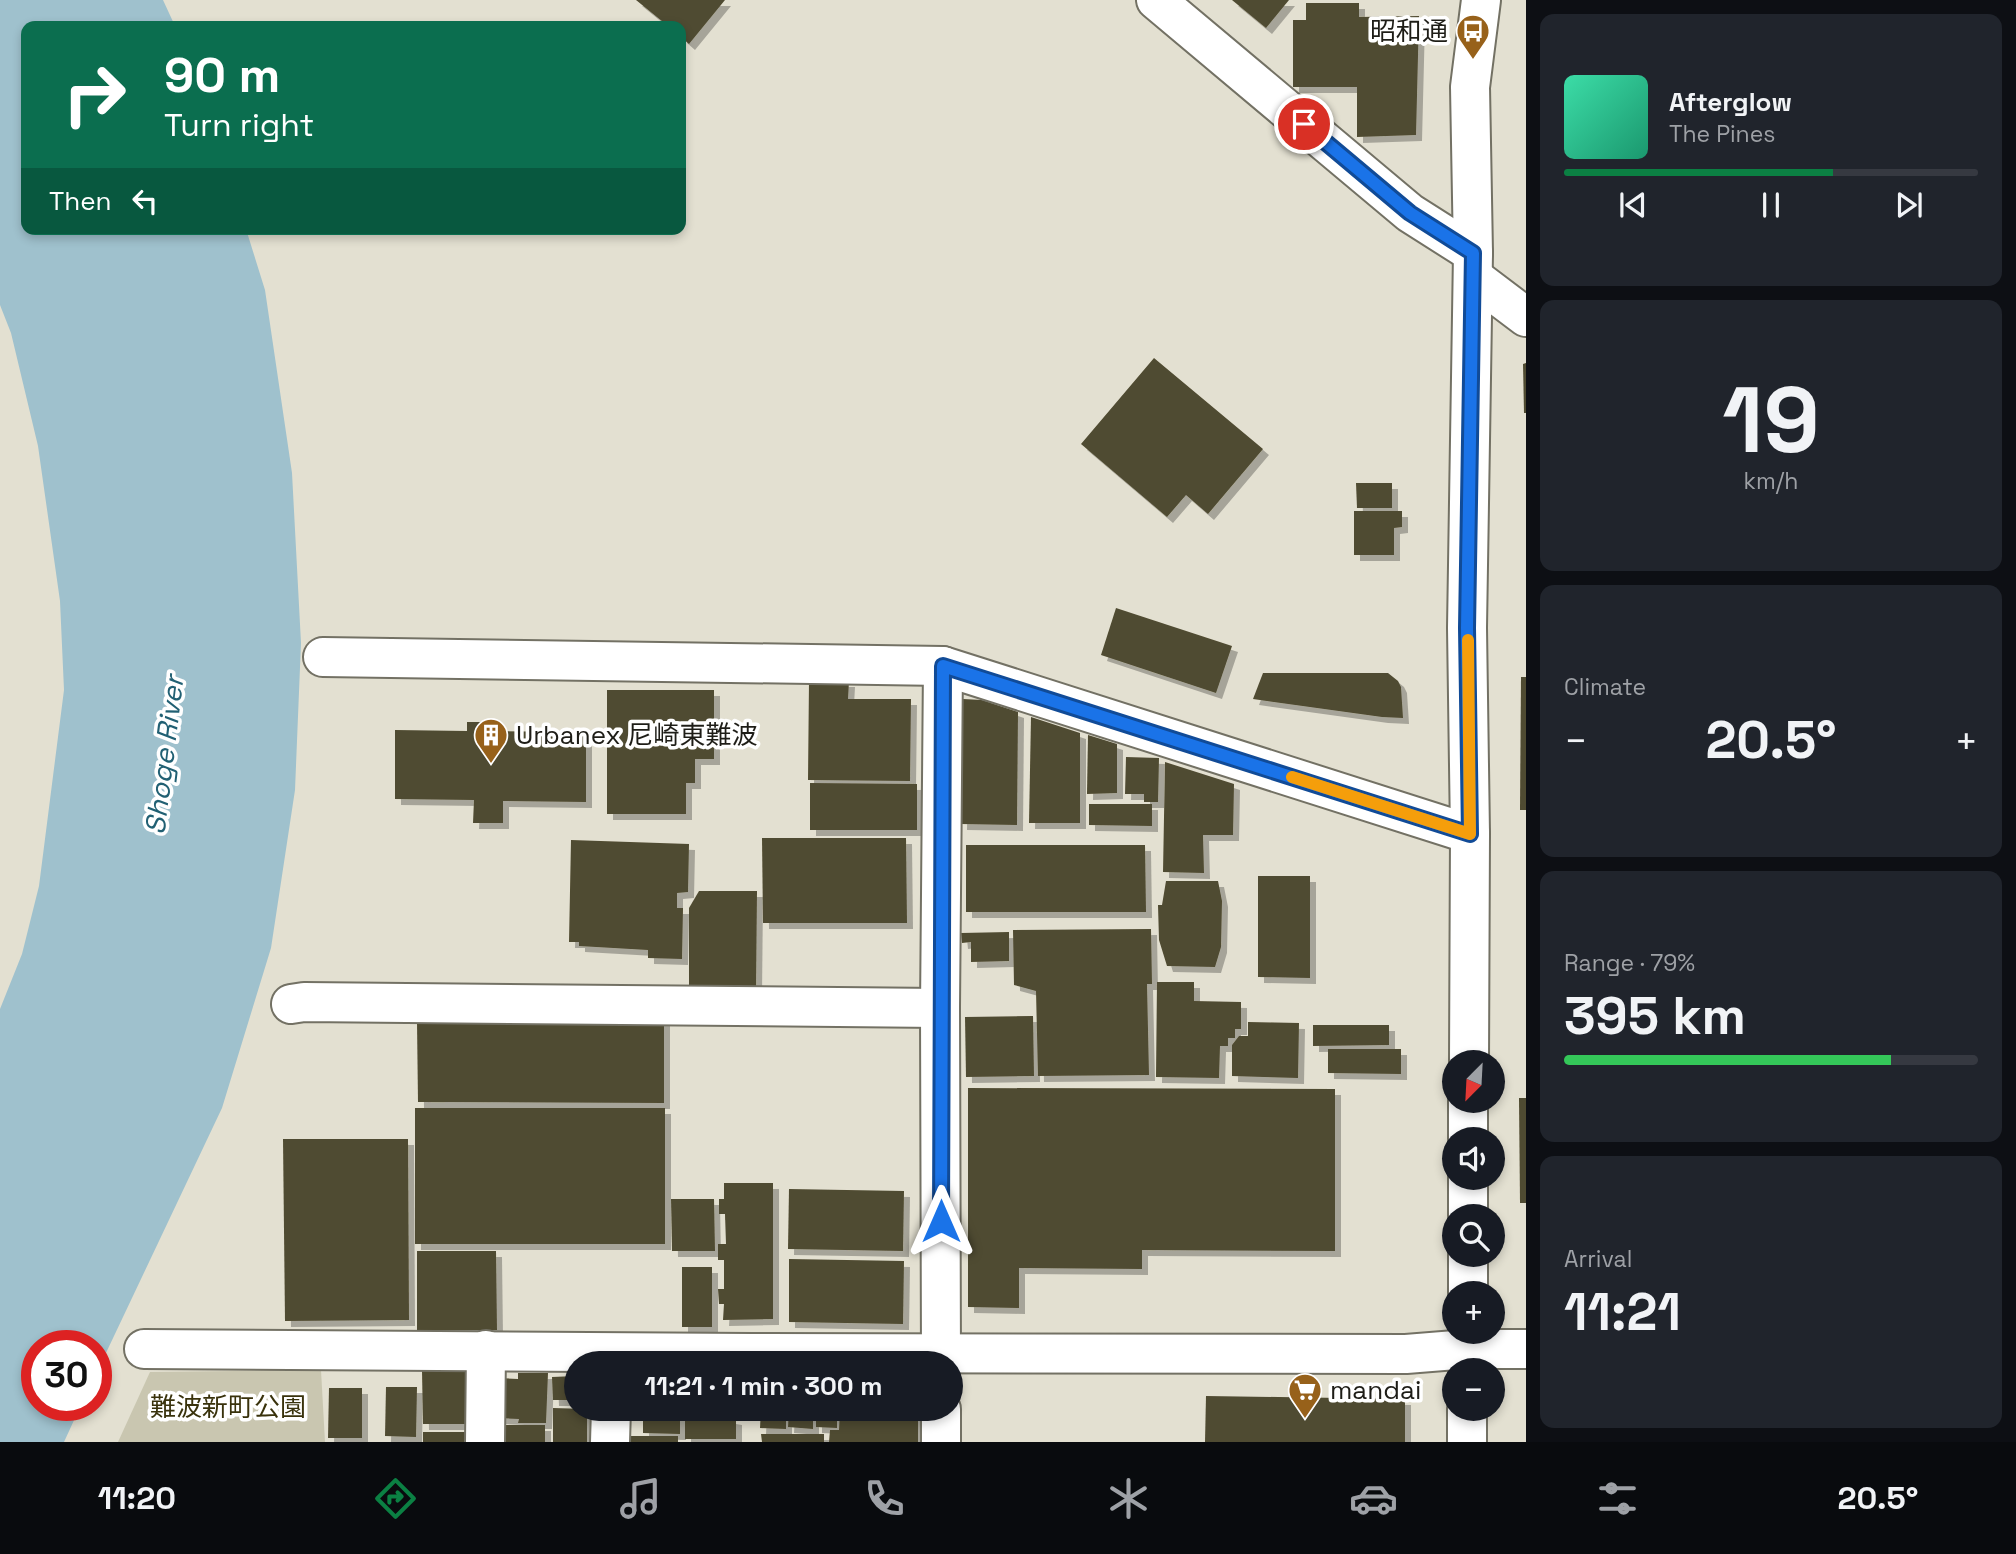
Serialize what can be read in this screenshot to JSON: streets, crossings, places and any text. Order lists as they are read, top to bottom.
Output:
{
  "water": ["Shoge River"],
  "parks": ["難波新町公園"],
  "places": {
    "bus stop": ["昭和通"],
    "building": ["Urbanex 尼崎東難波"],
    "supermarket": ["mandai"]
  },
  "north": "bottom left",
  "page": {
    "turn": ["90 m", "Turn right"],
    "song": ["Afterglow", "The Pines"],
    "then": "Then",
    "tile": [
      ["19", "km/h"],
      "Climate",
      ["Range · 79%", "395 km"],
      ["Arrival", "11:21"]
    ],
    "heat": ["−", "20.5°", "+"],
    "map_buttons": ["+", "−"],
    "limit": "30",
    "trip": "11:21 · 1 min · 300 m",
    "tabs": ["11:20", "20.5°"]
  }
}
